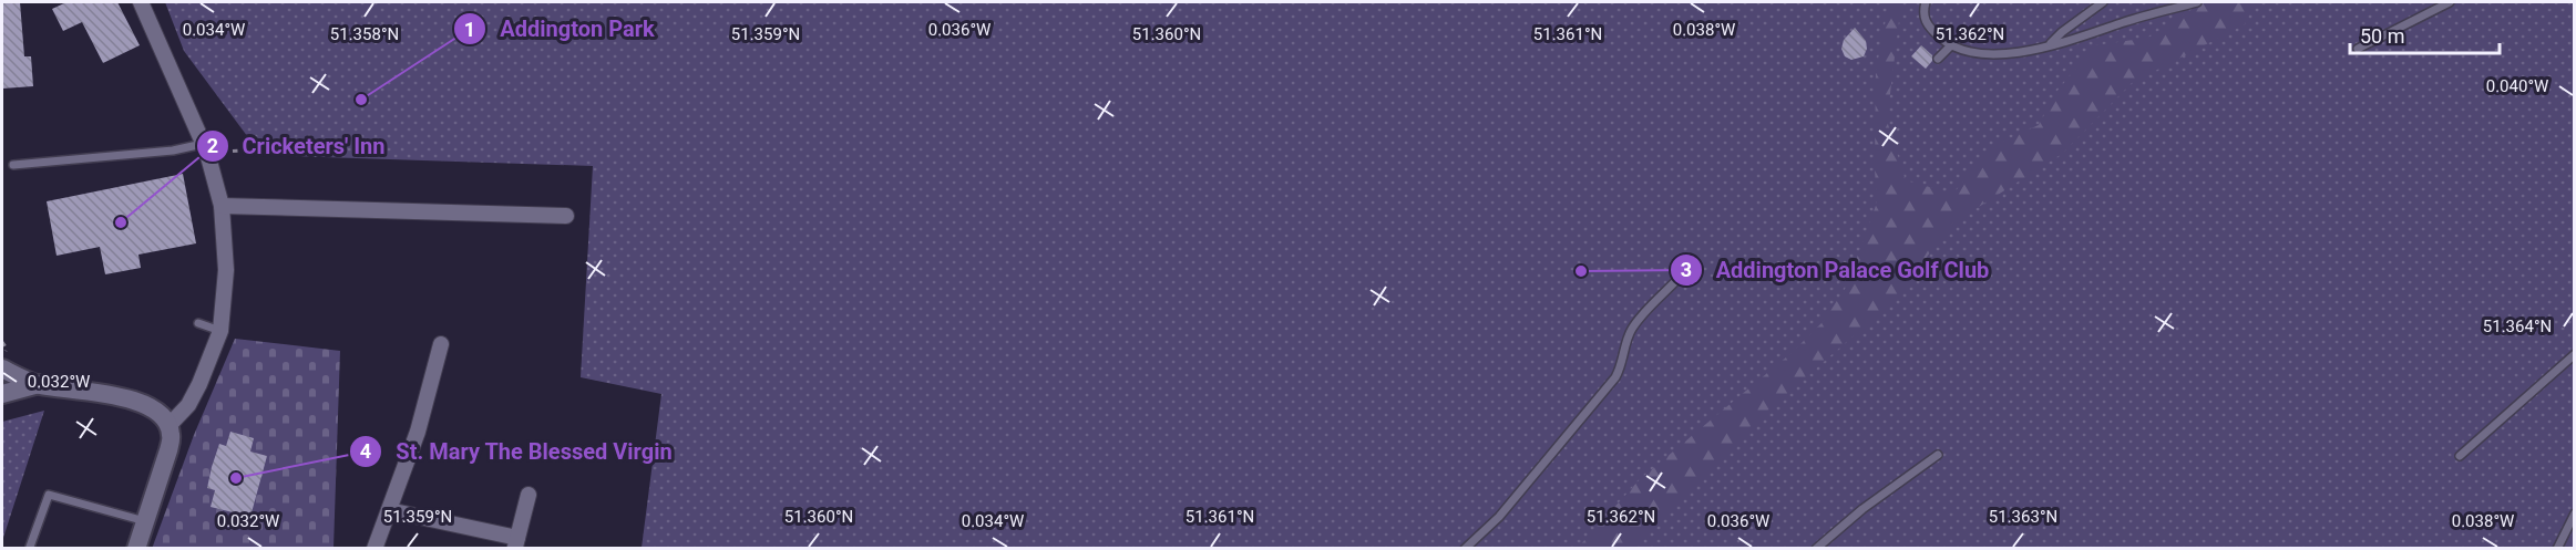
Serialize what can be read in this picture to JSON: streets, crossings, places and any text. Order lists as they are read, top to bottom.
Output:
{
  "places": [
    "Addington Park",
    "Cricketers' Inn",
    "Addington Palace Golf Club",
    "St. Mary The Blessed Virgin"
  ],
  "scale_bar": "50 m",
  "coordinates": [
    "0.034°W",
    "0.036°W",
    "0.038°W",
    "51.358°N",
    "51.359°N",
    "51.360°N",
    "51.361°N",
    "51.362°N",
    "0.040°W",
    "51.364°N",
    "0.032°W",
    "51.363°N"
  ]
}
